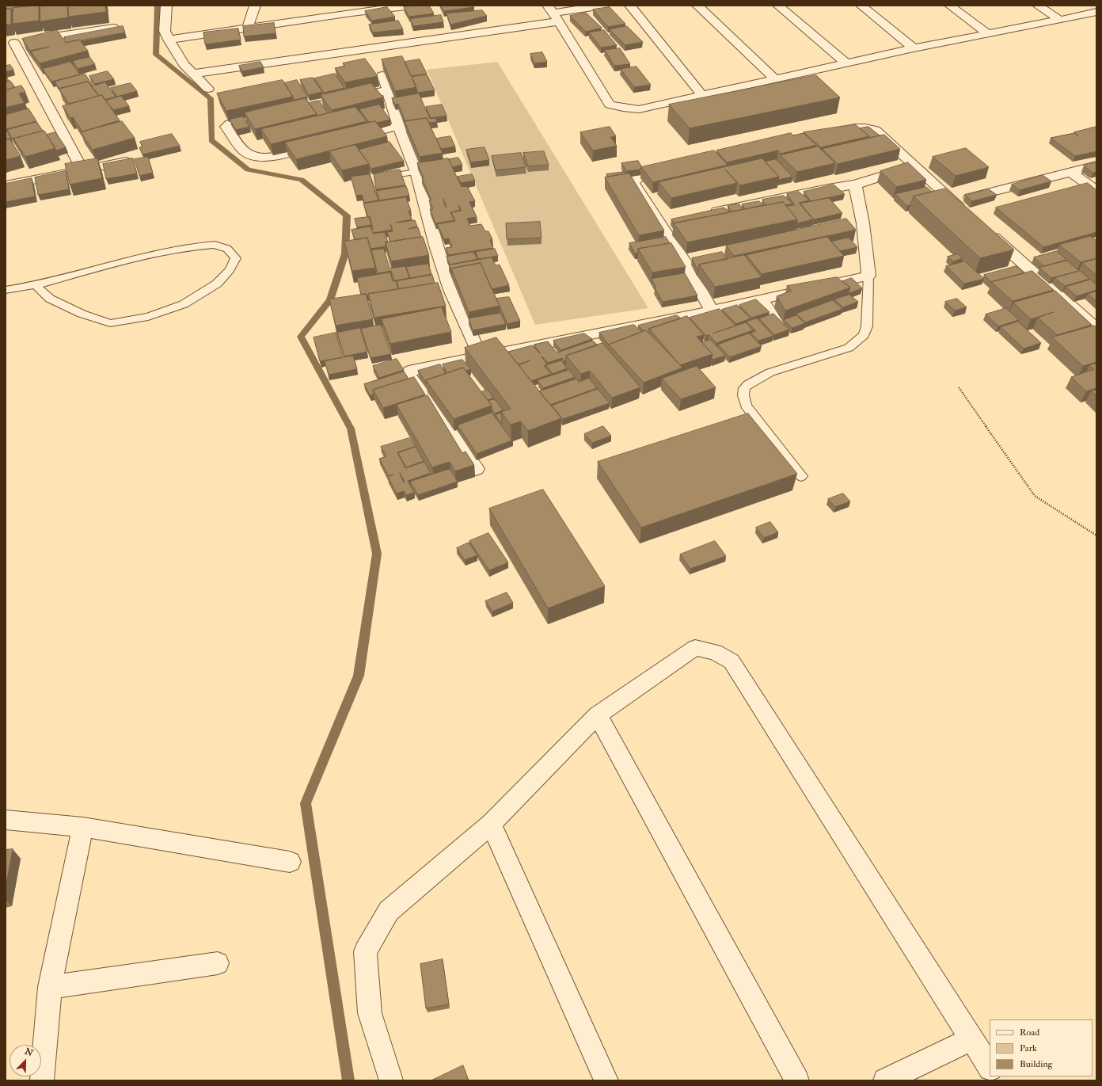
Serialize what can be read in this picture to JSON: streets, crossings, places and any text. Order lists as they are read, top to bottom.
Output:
{
  "legend": ["Road", "Park", "Building"],
  "north": "top right"
}
